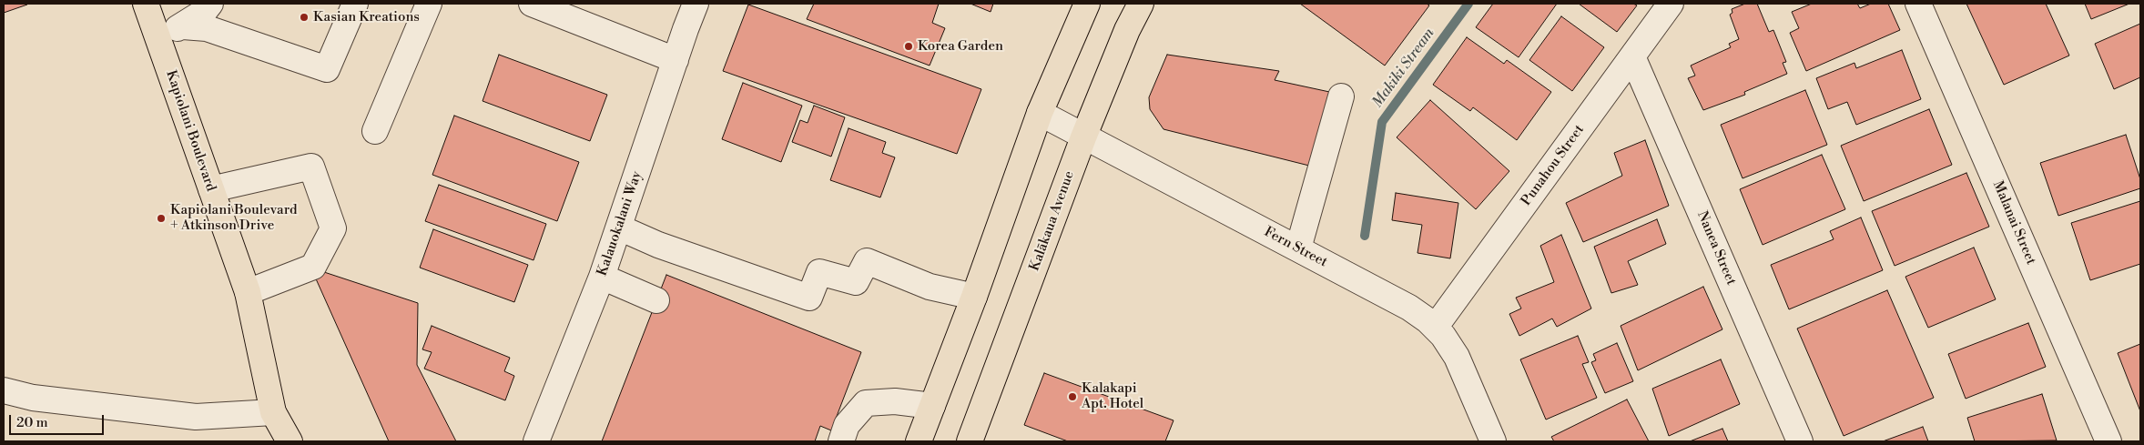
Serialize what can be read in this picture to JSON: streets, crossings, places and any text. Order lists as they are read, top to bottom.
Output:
{
  "streets": {
    "main road": ["Kapiolani Boulevard", "Kalākaua Avenue"],
    "street": [
      "Punahou Street",
      "Malanai Street",
      "Kalauokalani Way",
      "Fern Street",
      "Nanea Street"
    ]
  },
  "crossings": [
    ["Punahou Street", "Fern Street"],
    ["Punahou Street", "Nanea Street"],
    ["Kalākaua Avenue", "Fern Street"]
  ],
  "water": ["Makiki Stream"],
  "places": [
    "Kasian Kreations",
    "Korea Garden",
    "Kapiolani Boulevard + Atkinson Drive",
    "Kalakapi Apt. Hotel"
  ],
  "scale_bar": "20 m"
}
